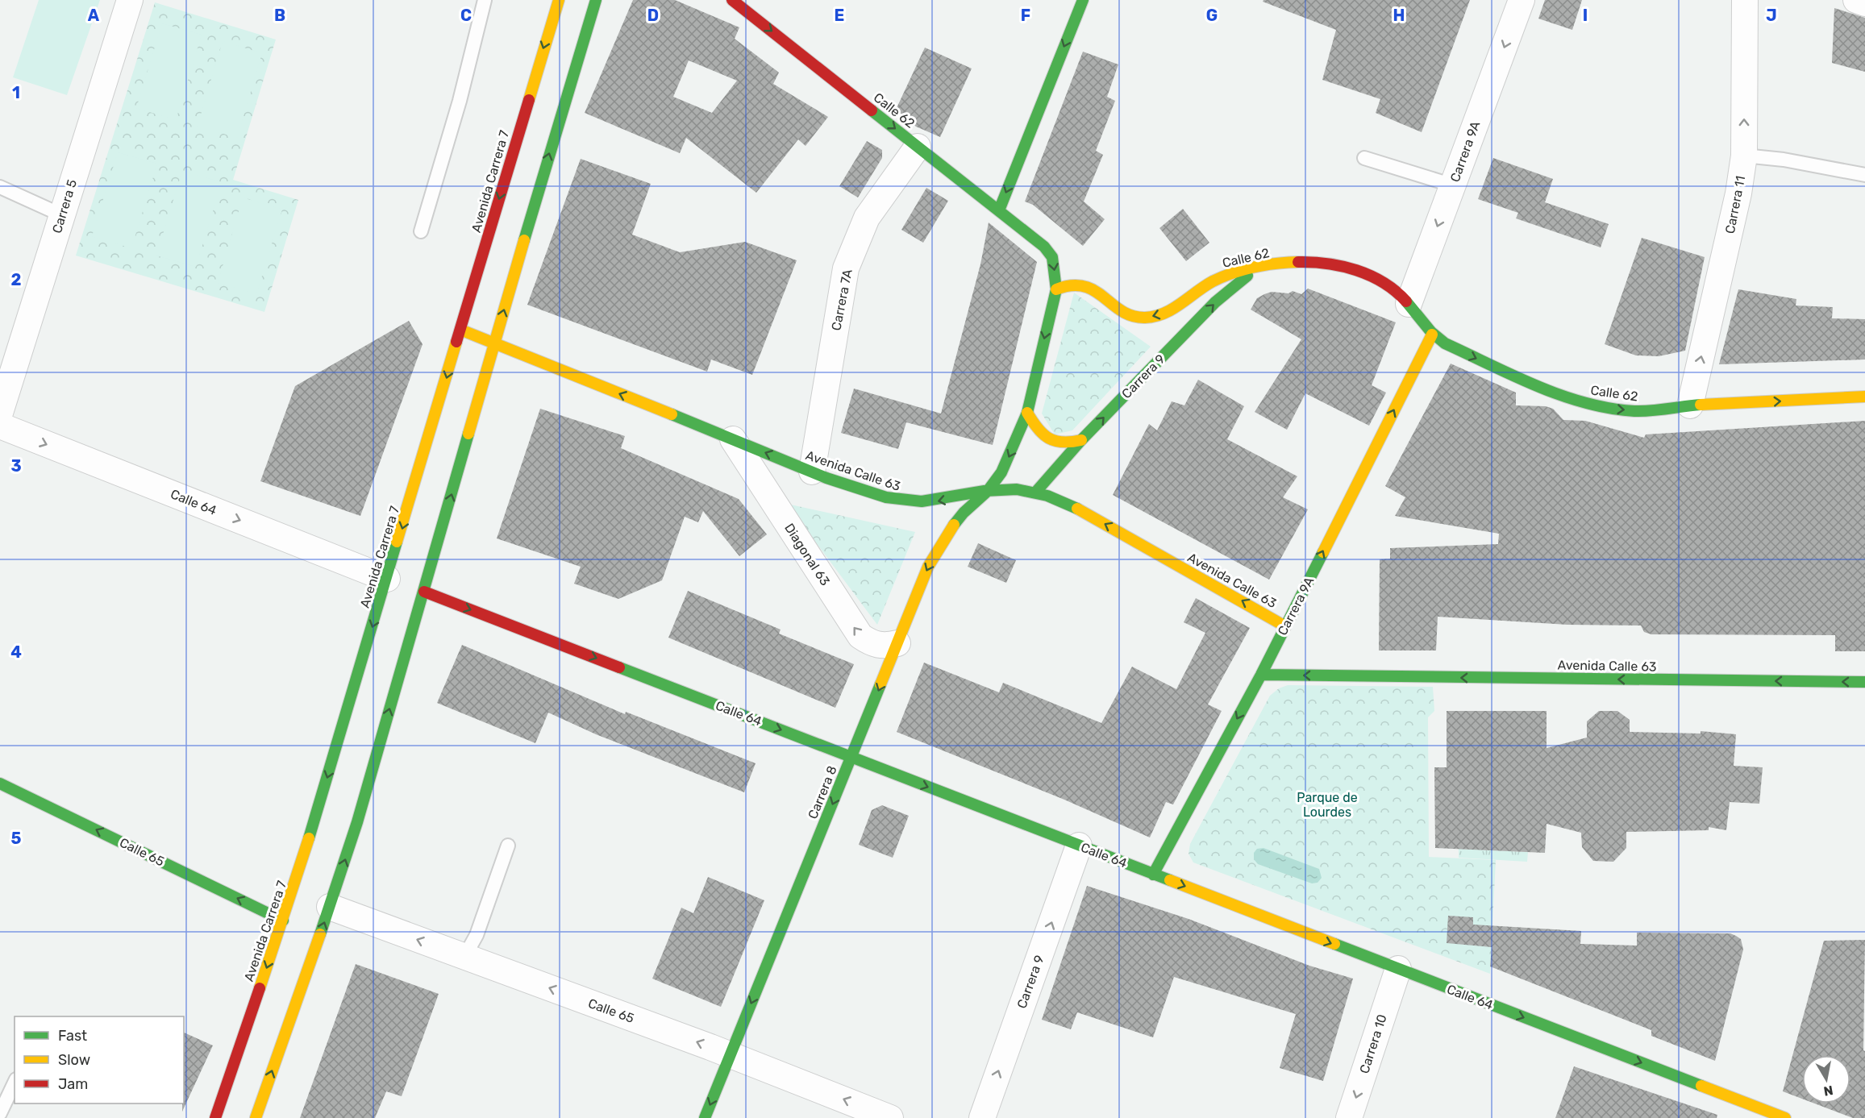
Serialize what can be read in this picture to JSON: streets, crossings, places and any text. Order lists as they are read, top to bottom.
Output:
{
  "streets": {
    "street": [
      "Calle 62",
      "Carrera 9A",
      "Avenida Carrera 7",
      "Carrera 11",
      "Carrera 5",
      "Carrera 7A",
      "Carrera 9",
      "Avenida Calle 63",
      "Calle 64",
      "Diagonal 63",
      "Carrera 8",
      "Calle 65",
      "Carrera 10"
    ]
  },
  "crossings": [
    ["Calle 62", "Carrera 9A"],
    ["Calle 62", "Carrera 11"],
    ["Calle 62", "Carrera 7A"],
    ["Calle 62", "Carrera 9"],
    ["Carrera 9A", "Avenida Calle 63"],
    ["Carrera 9A", "Calle 64"],
    ["Avenida Carrera 7", "Avenida Calle 63"],
    ["Avenida Carrera 7", "Calle 64"],
    ["Avenida Carrera 7", "Calle 65"],
    ["Carrera 7A", "Avenida Calle 63"],
    ["Carrera 9", "Avenida Calle 63"],
    ["Carrera 9", "Calle 64"],
    ["Avenida Calle 63", "Diagonal 63"],
    ["Avenida Calle 63", "Carrera 8"],
    ["Calle 64", "Carrera 8"],
    ["Calle 64", "Carrera 10"],
    ["Diagonal 63", "Carrera 8"],
    ["Carrera 8", "Calle 65"]
  ],
  "one_way": [
    "Carrera 11",
    "Carrera 9",
    "Avenida Calle 63",
    "Calle 64",
    "Diagonal 63",
    "Carrera 8",
    "Calle 65",
    "Carrera 10"
  ],
  "parks": ["Parque de Lourdes"],
  "legend": ["Fast", "Slow", "Jam"],
  "north": "bottom",
  "grid": {
    "columns": [
      "A",
      "B",
      "C",
      "D",
      "E",
      "F",
      "G",
      "H",
      "I",
      "J"
    ],
    "rows": [
      "1",
      "2",
      "3",
      "4",
      "5"
    ]
  }
}
